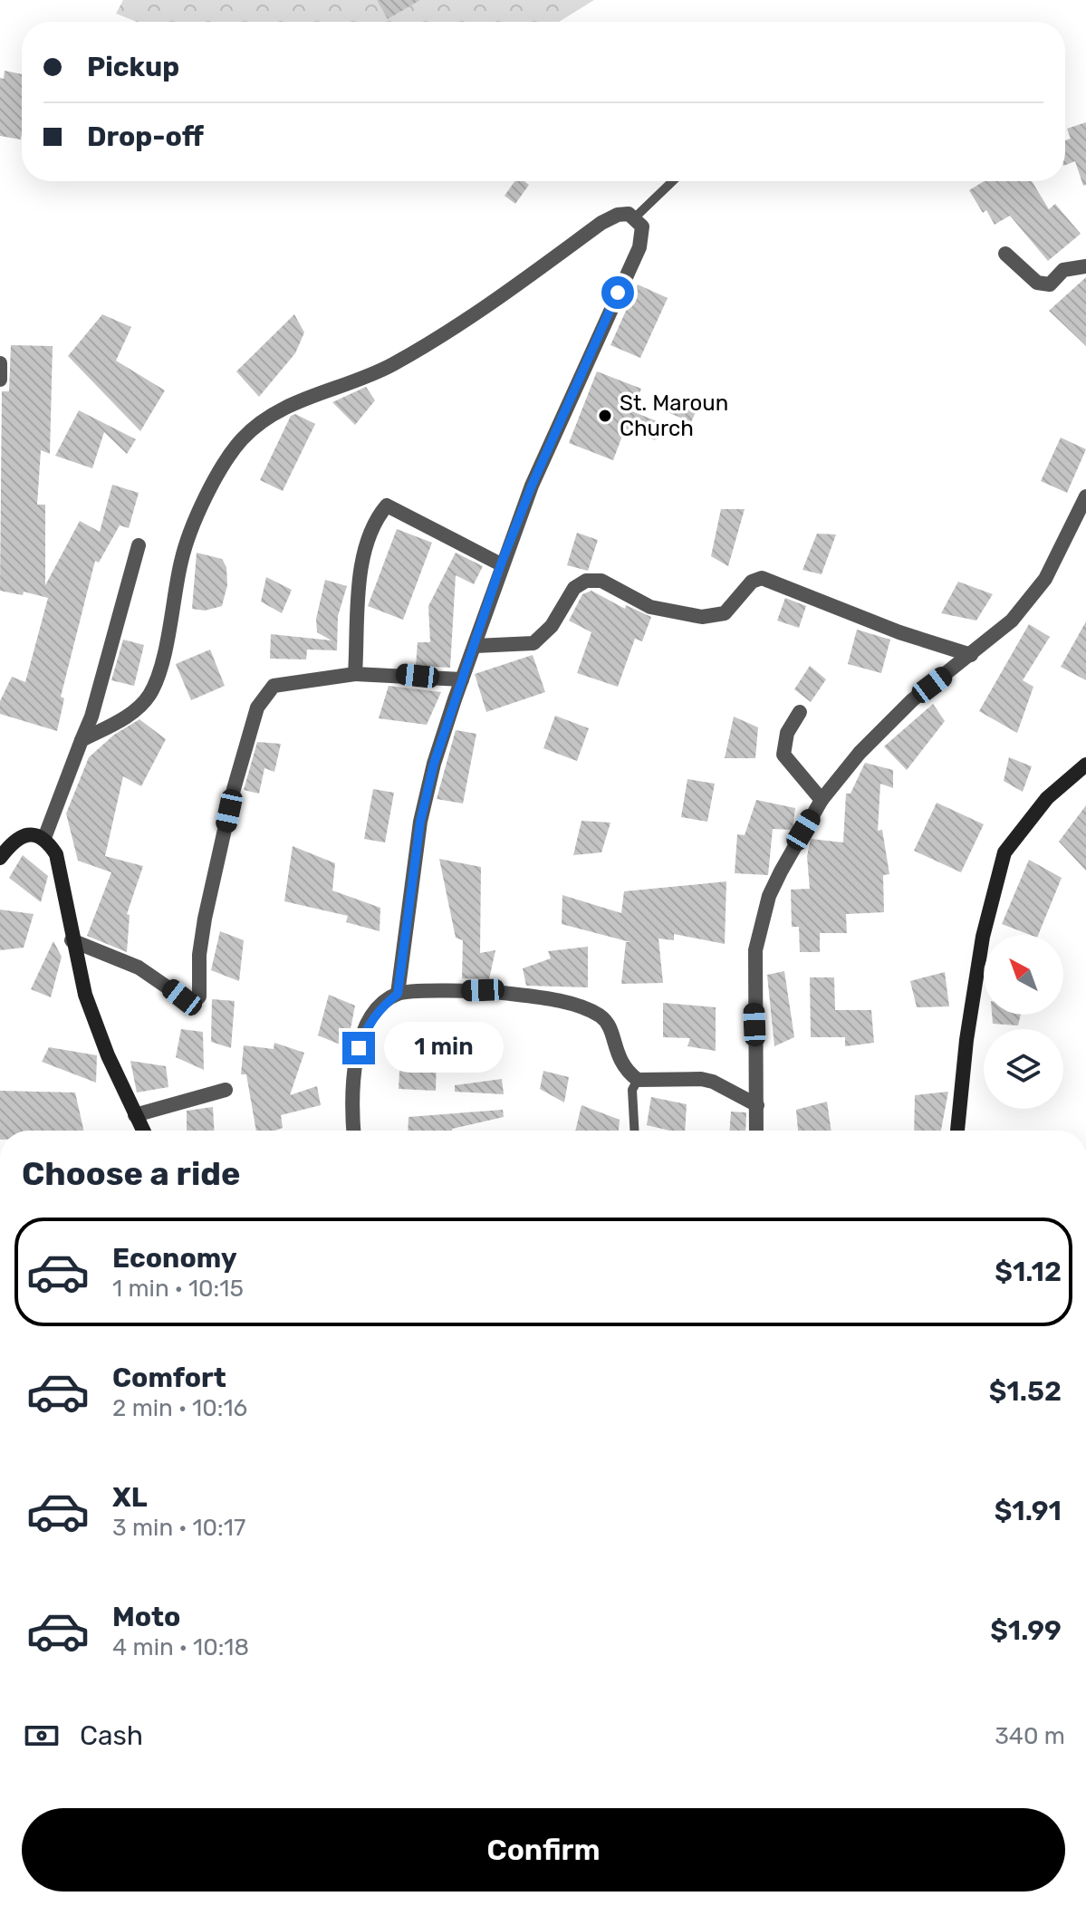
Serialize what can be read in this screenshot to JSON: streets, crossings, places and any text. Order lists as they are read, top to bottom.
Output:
{
  "places": ["St. Maroun Church"],
  "north": "top left",
  "page": {
    "banner": ["Pickup", "Drop-off"],
    "bubble": "1 min",
    "heading": "Choose a ride",
    "list": [
      {
        "name": "Economy",
        "note": "1 min · 10:15",
        "value": "$1.12"
      },
      {
        "name": "Comfort",
        "note": "2 min · 10:16",
        "value": "$1.52"
      },
      {
        "name": "XL",
        "note": "3 min · 10:17",
        "value": "$1.91"
      },
      {
        "name": "Moto",
        "note": "4 min · 10:18",
        "value": "$1.99"
      }
    ],
    "pay": ["Cash", "340 m"],
    "buttons": "Confirm"
  }
}
